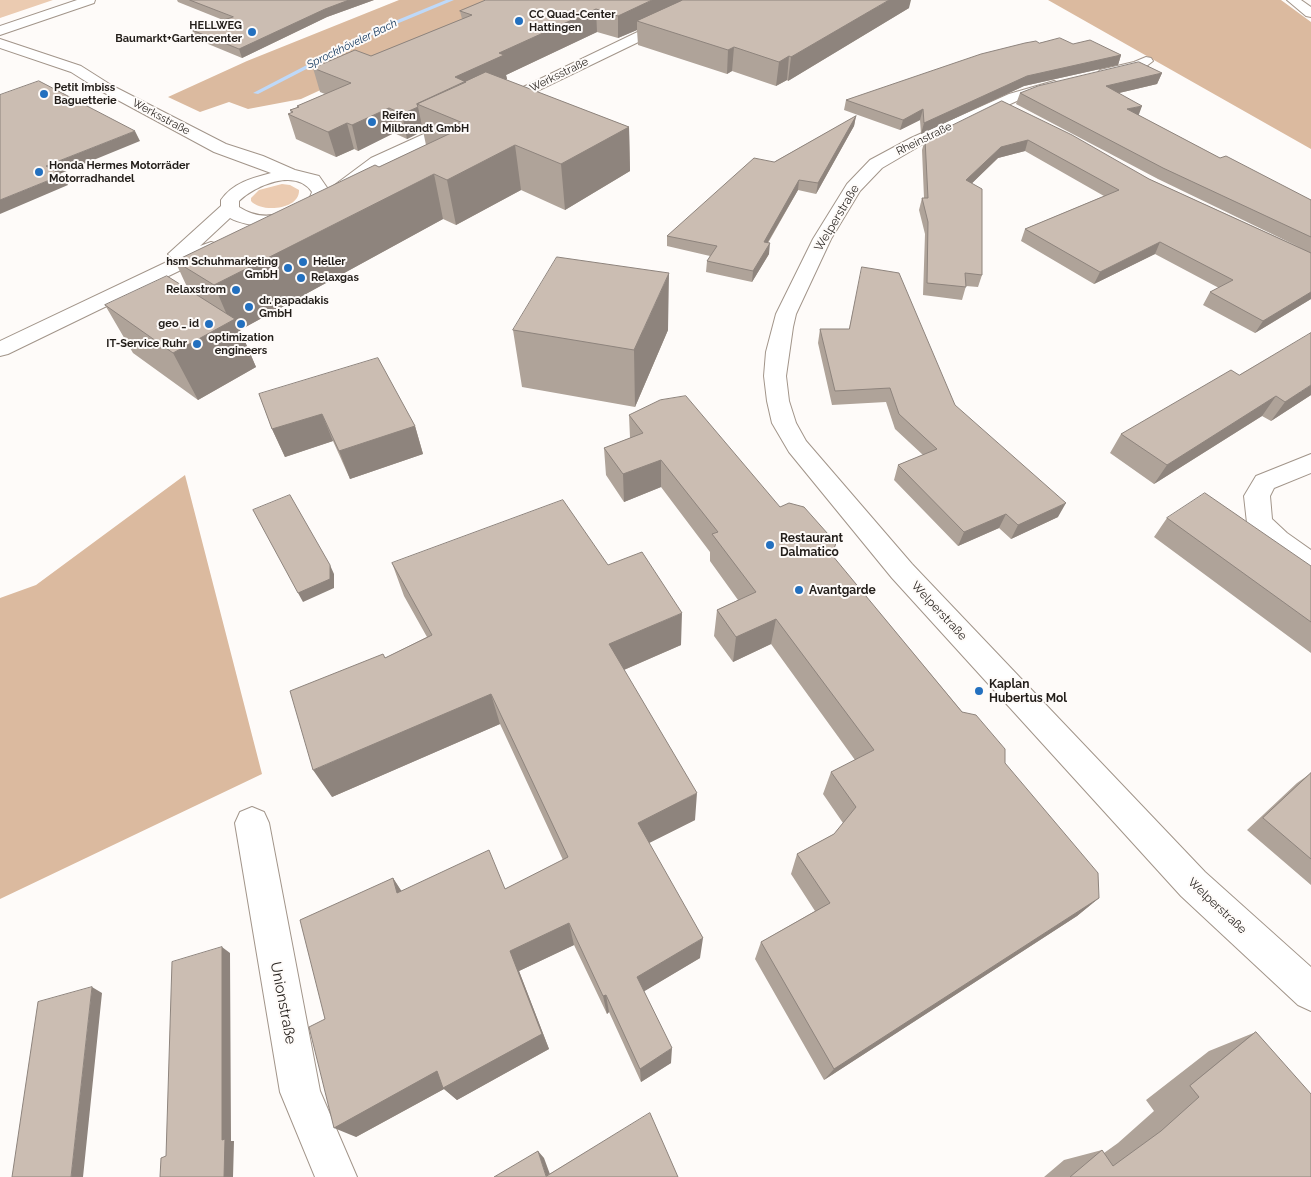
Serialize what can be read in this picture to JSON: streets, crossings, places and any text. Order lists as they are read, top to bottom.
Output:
{
  "streets": {
    "street": [
      "Werksstraße",
      "Rheinstraße",
      "Welperstraße",
      "Unionstraße"
    ]
  },
  "crossings": [
    ["Rheinstraße", "Welperstraße"]
  ],
  "water": ["Sprockhöveler Bach"],
  "places": [
    "CC Quad-Center Hattingen",
    "HELLWEG Baumarkt+Gartencenter",
    "Petit Imbiss Baguetterie",
    "Reifen Milbrandt GmbH",
    "Honda Hermes Motorräder Motorradhandel",
    "Heller",
    "hsm Schuhmarketing GmbH",
    "Relaxgas",
    "Relaxstrom",
    "dr. papadakis GmbH",
    "geo _ id",
    "optimization engineers",
    "IT-Service Ruhr",
    "Restaurant Dalmatico",
    "Avantgarde",
    "Kaplan Hubertus Mol"
  ]
}
